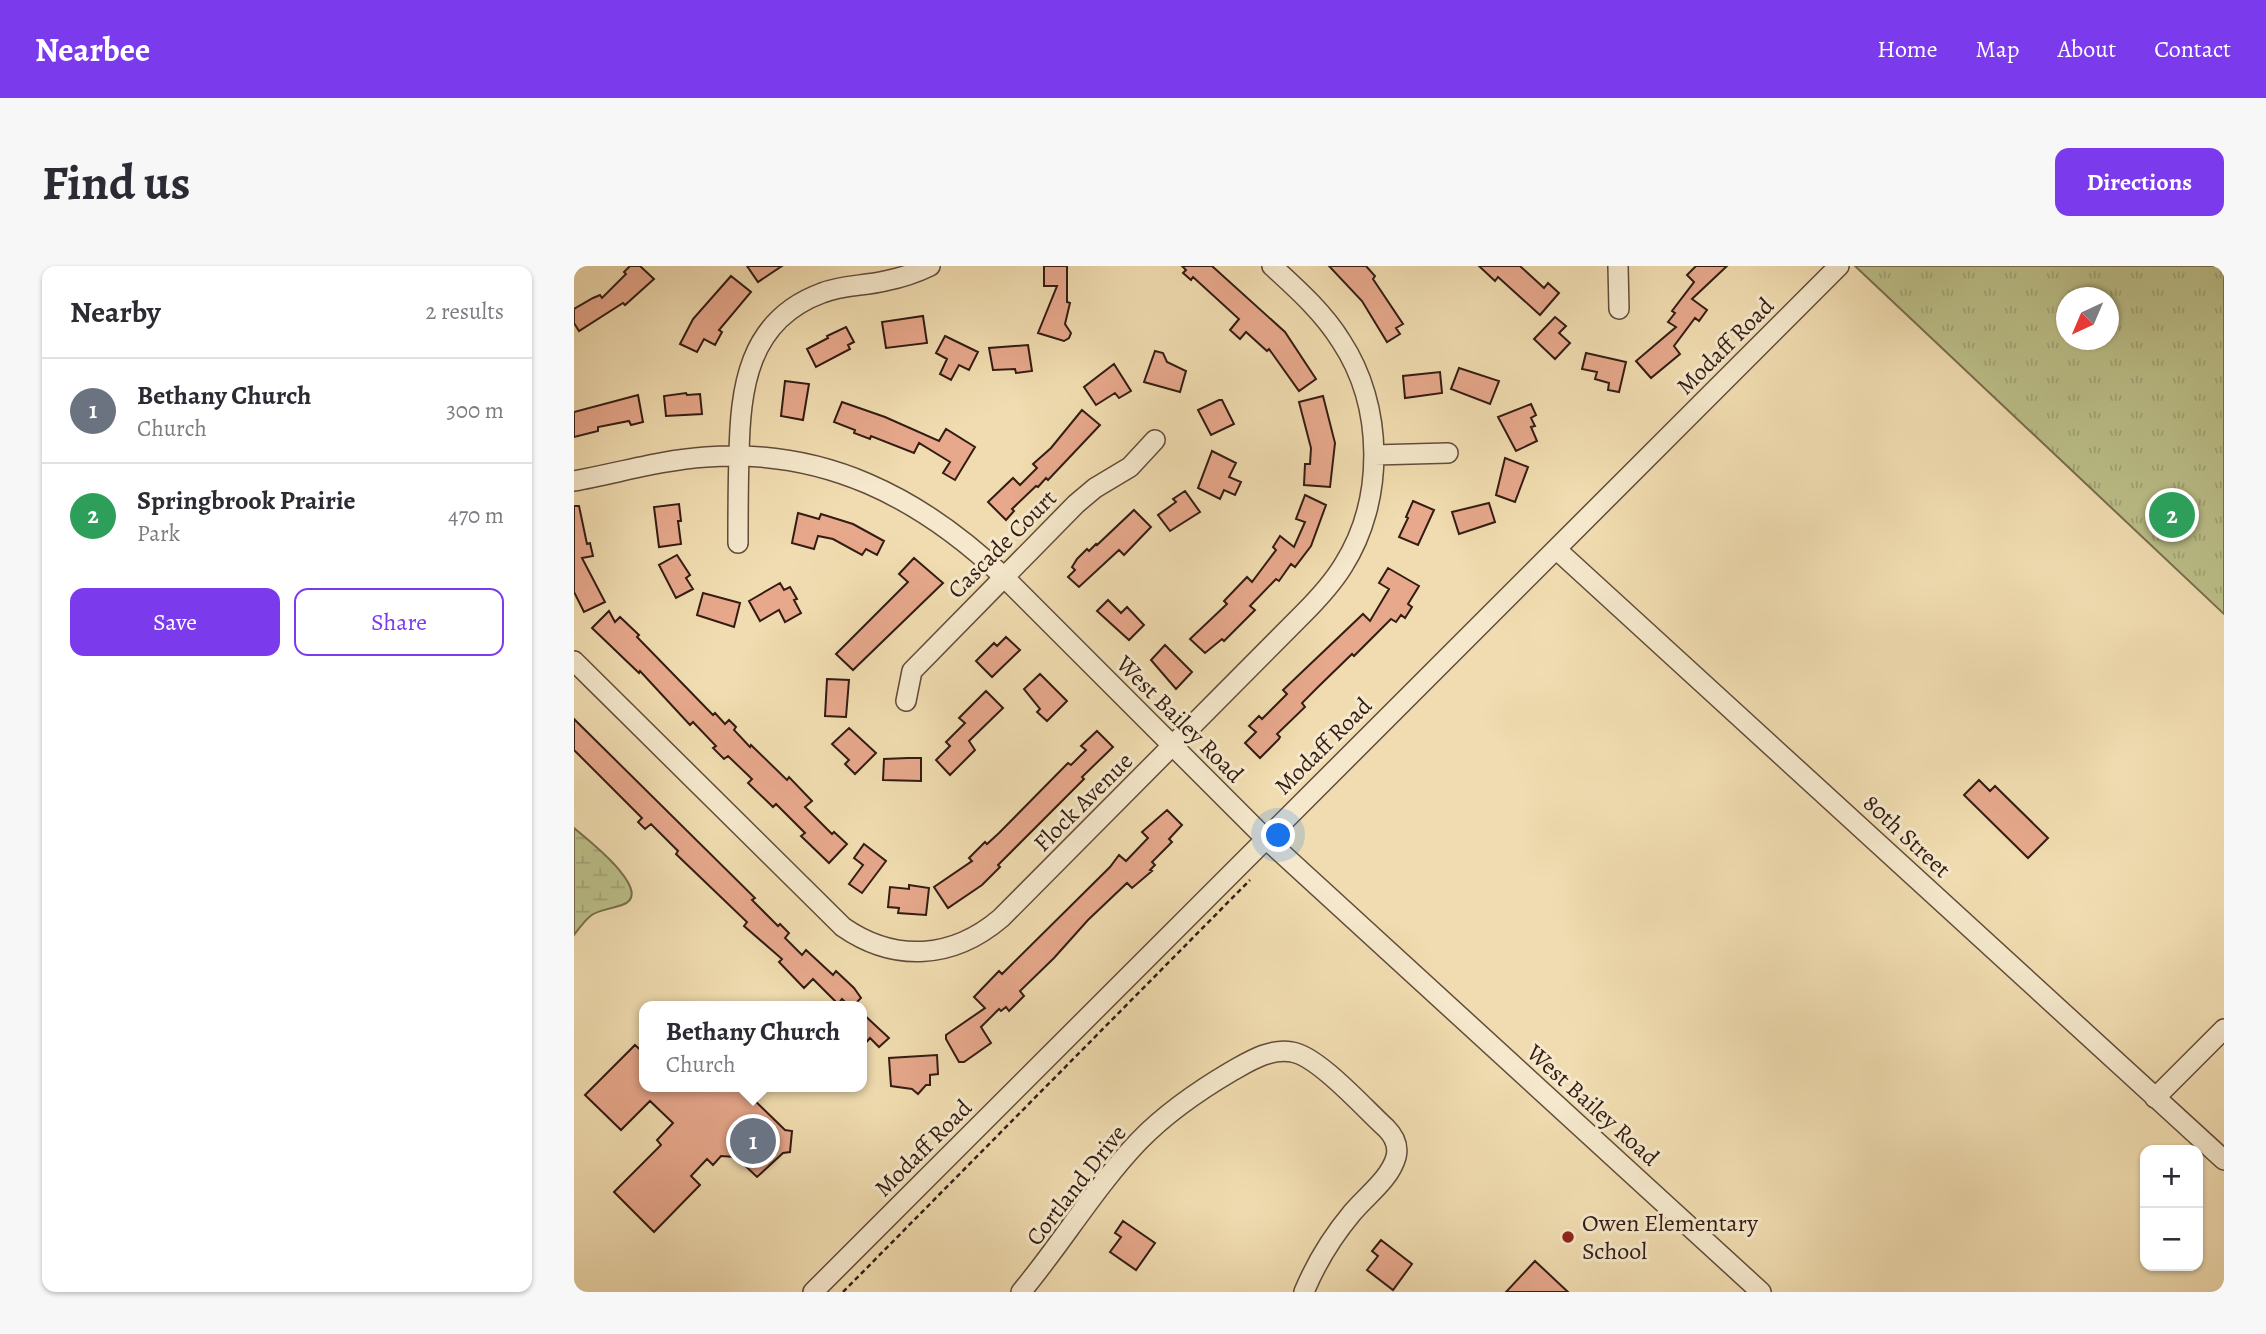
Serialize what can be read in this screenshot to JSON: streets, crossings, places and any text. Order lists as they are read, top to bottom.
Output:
{
  "streets": {
    "street": [
      "Modaff Road",
      "Cascade Court",
      "West Bailey Road",
      "Flock Avenue",
      "80th Street",
      "Cortland Drive"
    ]
  },
  "crossings": [
    ["Modaff Road", "West Bailey Road"],
    ["Modaff Road", "80th Street"],
    ["Cascade Court", "West Bailey Road"],
    ["West Bailey Road", "Flock Avenue"]
  ],
  "places": ["Owen Elementary School"],
  "north": "bottom left",
  "page": {
    "header": "Nearbee",
    "nav": [
      "Home",
      "Map",
      "About",
      "Contact"
    ],
    "buttons": [
      "Directions",
      ["Save", "Share"]
    ],
    "title": "Find us",
    "heading": ["Nearby", "2 results"],
    "list": [
      {
        "mark": "1",
        "name": "Bethany Church",
        "note": "Church",
        "value": "300 m"
      },
      {
        "mark": "2",
        "name": "Springbrook Prairie",
        "note": "Park",
        "value": "470 m"
      }
    ],
    "pins": ["2", "1"],
    "popup": ["Bethany Church", "Church"],
    "map_buttons": ["+", "−"]
  }
}
